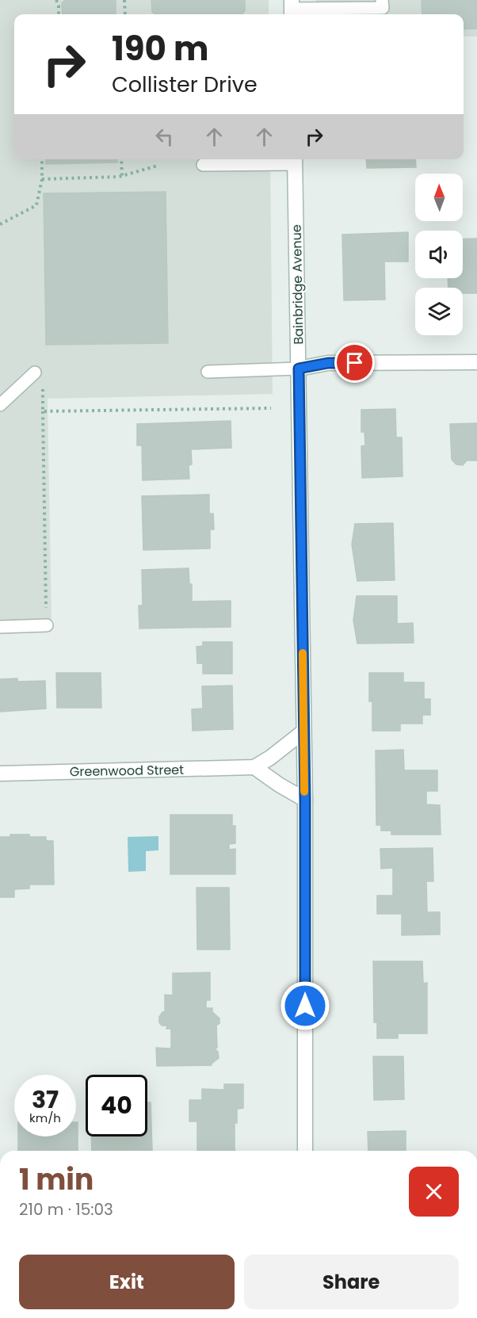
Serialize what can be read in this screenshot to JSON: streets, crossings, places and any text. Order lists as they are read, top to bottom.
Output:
{
  "streets": {
    "street": ["Bainbridge Avenue", "Greenwood Street"]
  },
  "north": "top",
  "page": {
    "turn": ["190 m", "Collister Drive"],
    "speed": "37 km/h",
    "limit": "40",
    "heading": ["1 min", "210 m · 15:03"],
    "buttons": ["Exit", "Share"]
  }
}
